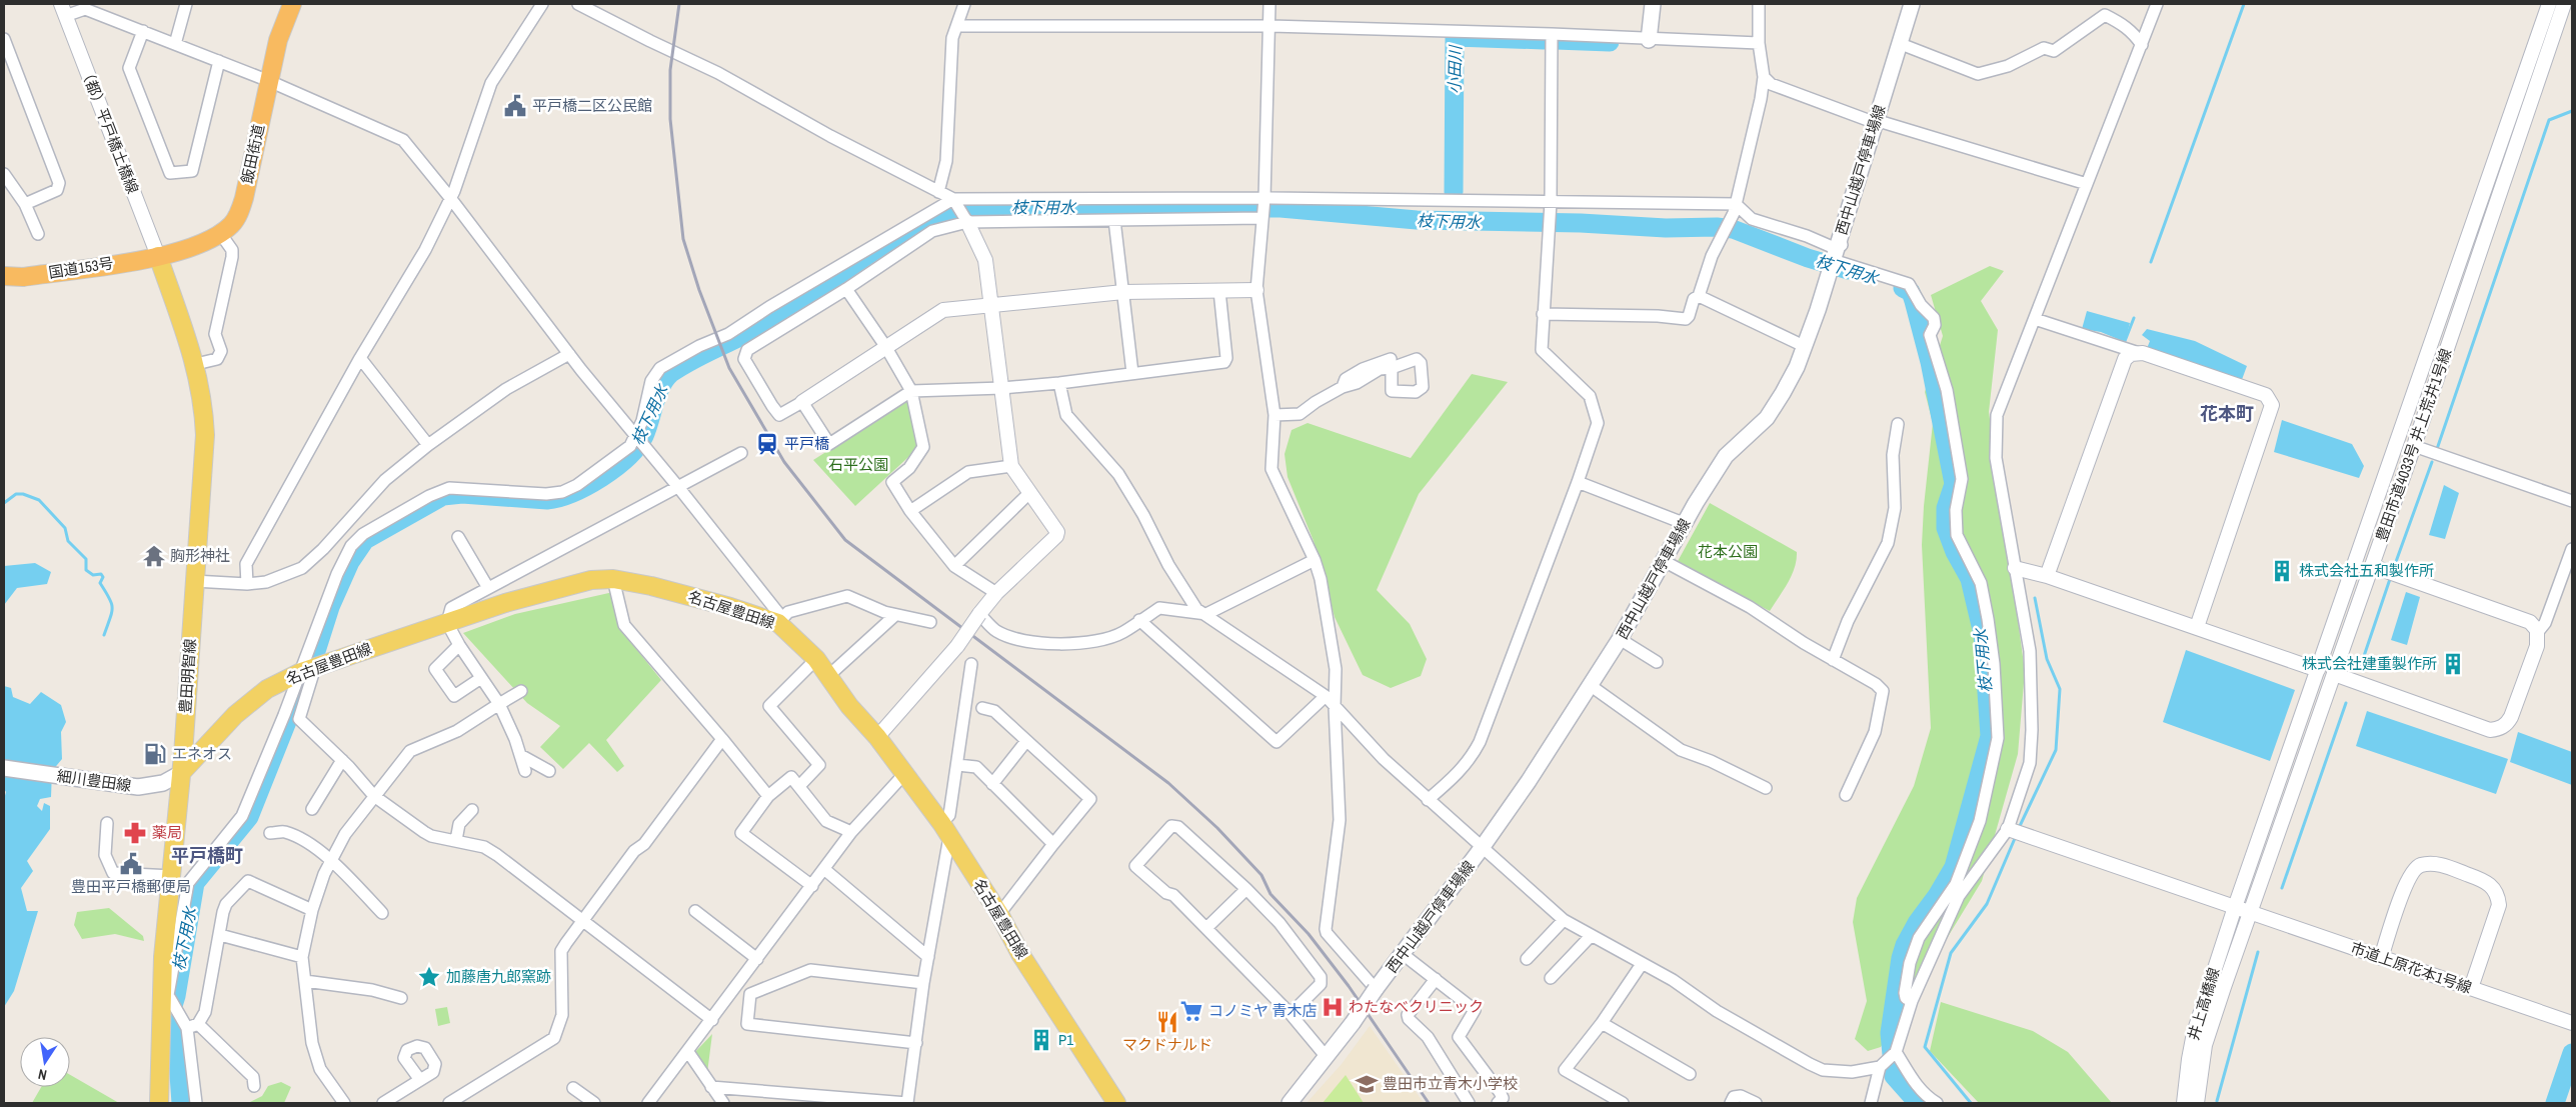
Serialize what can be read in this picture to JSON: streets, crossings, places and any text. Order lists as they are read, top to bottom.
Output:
{
  "streets": {
    "highway": ["飯田街道", "国道153号"],
    "main road": [
      "西中山越戸停車場線",
      "名古屋豊田線",
      "豊田明智線",
      "細川豊田線"
    ],
    "street": [
      "（都）平戸橋土橋線",
      "豊田市道4033号 井上荒井1号線",
      "市道上原花本1号線",
      "井上高橋線"
    ]
  },
  "crossings": [
    ["（都）平戸橋土橋線", "飯田街道"],
    ["（都）平戸橋土橋線", "国道153号"],
    ["（都）平戸橋土橋線", "豊田明智線"],
    ["飯田街道", "国道153号"],
    ["飯田街道", "豊田明智線"],
    ["国道153号", "豊田明智線"],
    ["豊田市道4033号 井上荒井1号線", "市道上原花本1号線"],
    ["豊田市道4033号 井上荒井1号線", "井上高橋線"],
    ["名古屋豊田線", "豊田明智線"],
    ["名古屋豊田線", "細川豊田線"],
    ["豊田明智線", "細川豊田線"],
    ["市道上原花本1号線", "井上高橋線"]
  ],
  "districts": ["花本町", "平戸橋町"],
  "water": ["小田川", "枝下用水"],
  "parks": ["石平公園", "花本公園"],
  "places": {
    "public building": ["平戸橋二区公民館", "豊田平戸橋郵便局"],
    "station": ["平戸橋"],
    "temple": ["胸形神社"],
    "building": ["株式会社五和製作所", "株式会社建重製作所", "P1"],
    "fuel station": ["エネオス"],
    "pharmacy": ["薬局"],
    "place": ["加藤唐九郎窯跡"],
    "hospital": ["わたなべクリニック"],
    "supermarket": ["コノミヤ 青木店"],
    "restaurant": ["マクドナルド"],
    "school or university": ["豊田市立青木小学校"]
  },
  "north": "bottom"
}
